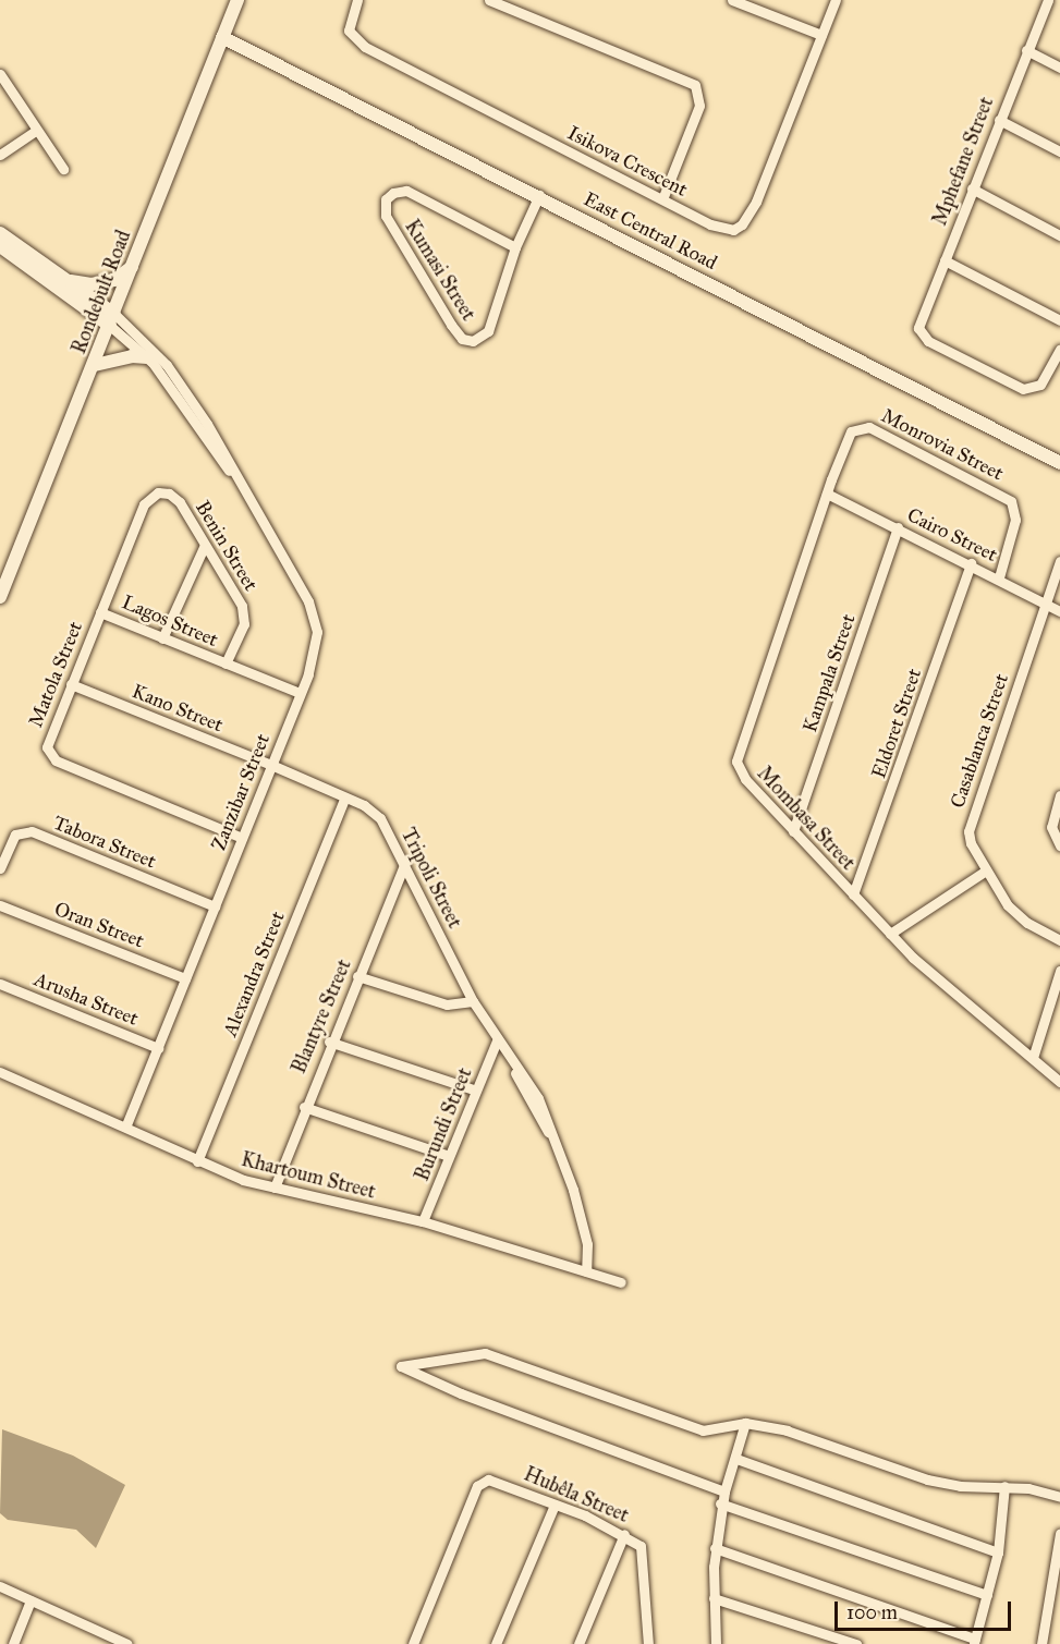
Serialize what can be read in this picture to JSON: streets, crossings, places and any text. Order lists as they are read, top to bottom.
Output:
{
  "streets": {
    "street": [
      "Isikova Crescent",
      "Mphefane Street",
      "East Central Road",
      "Kumasi Street",
      "Rondebult Road",
      "Monrovia Street",
      "Cairo Street",
      "Benin Street",
      "Lagos Street",
      "Kampala Street",
      "Matola Street",
      "Kano Street",
      "Eldoret Street",
      "Casablanca Street",
      "Zanzibar Street",
      "Mombasa Street",
      "Tabora Street",
      "Tripoli Street",
      "Oran Street",
      "Alexandra Street",
      "Arusha Street",
      "Blantyre Street",
      "Burundi Street",
      "Khartoum Street",
      "Hubêla Street"
    ]
  },
  "crossings": [
    ["East Central Road", "Rondebult Road"],
    ["Monrovia Street", "Cairo Street"],
    ["Monrovia Street", "Mombasa Street"],
    ["Cairo Street", "Kampala Street"],
    ["Cairo Street", "Eldoret Street"],
    ["Cairo Street", "Casablanca Street"],
    ["Cairo Street", "Mombasa Street"],
    ["Benin Street", "Lagos Street"],
    ["Benin Street", "Matola Street"],
    ["Lagos Street", "Matola Street"],
    ["Lagos Street", "Zanzibar Street"],
    ["Kampala Street", "Mombasa Street"],
    ["Matola Street", "Kano Street"],
    ["Matola Street", "Zanzibar Street"],
    ["Kano Street", "Zanzibar Street"],
    ["Kano Street", "Tripoli Street"],
    ["Eldoret Street", "Mombasa Street"],
    ["Zanzibar Street", "Tabora Street"],
    ["Zanzibar Street", "Tripoli Street"],
    ["Zanzibar Street", "Oran Street"],
    ["Zanzibar Street", "Arusha Street"],
    ["Zanzibar Street", "Khartoum Street"],
    ["Tripoli Street", "Alexandra Street"],
    ["Tripoli Street", "Blantyre Street"],
    ["Tripoli Street", "Burundi Street"],
    ["Tripoli Street", "Khartoum Street"],
    ["Alexandra Street", "Khartoum Street"],
    ["Blantyre Street", "Khartoum Street"],
    ["Burundi Street", "Khartoum Street"]
  ],
  "scale_bar": "100 m"
}
